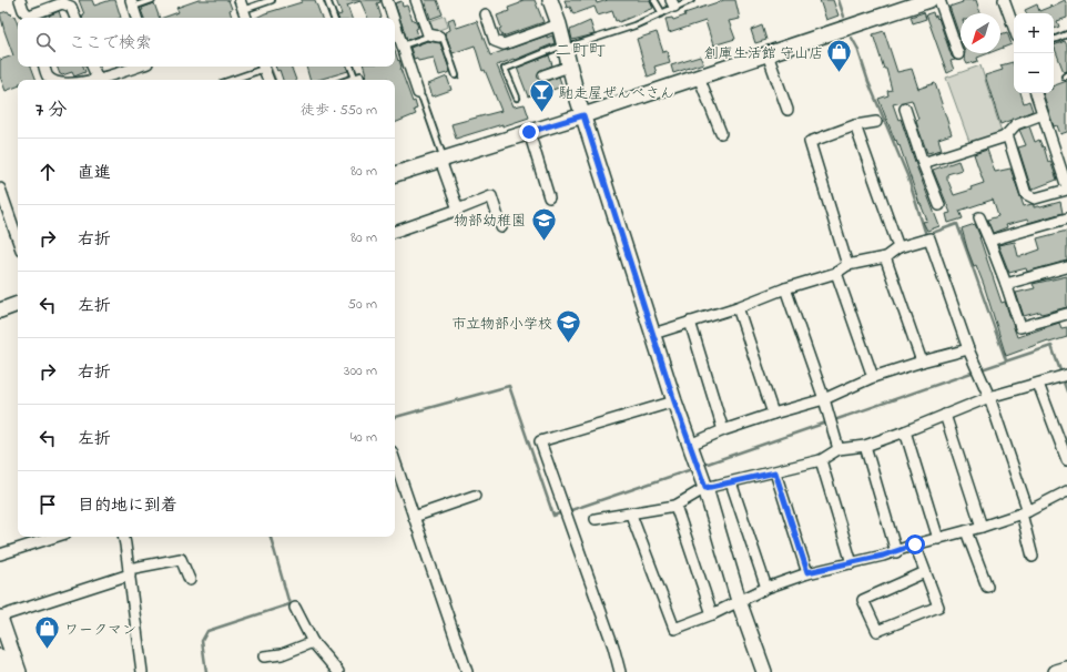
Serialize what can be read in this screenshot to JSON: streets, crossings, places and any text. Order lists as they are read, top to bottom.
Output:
{
  "districts": ["二町町"],
  "places": {
    "shop": ["創庫生活館 守山店", "ワークマン"],
    "bar": ["馳走屋ぜんべさん"],
    "school or university": ["物部幼稚園", "市立物部小学校"]
  },
  "north": "bottom left",
  "page": {
    "map_buttons": ["+", "−"],
    "search": "ここで検索",
    "heading": ["7 分", "徒歩 · 550 m"],
    "list": [
      ["直進", "80 m"],
      ["右折", "80 m"],
      ["左折", "50 m"],
      ["右折", "300 m"],
      ["左折", "40 m"],
      "目的地に到着"
    ]
  }
}
